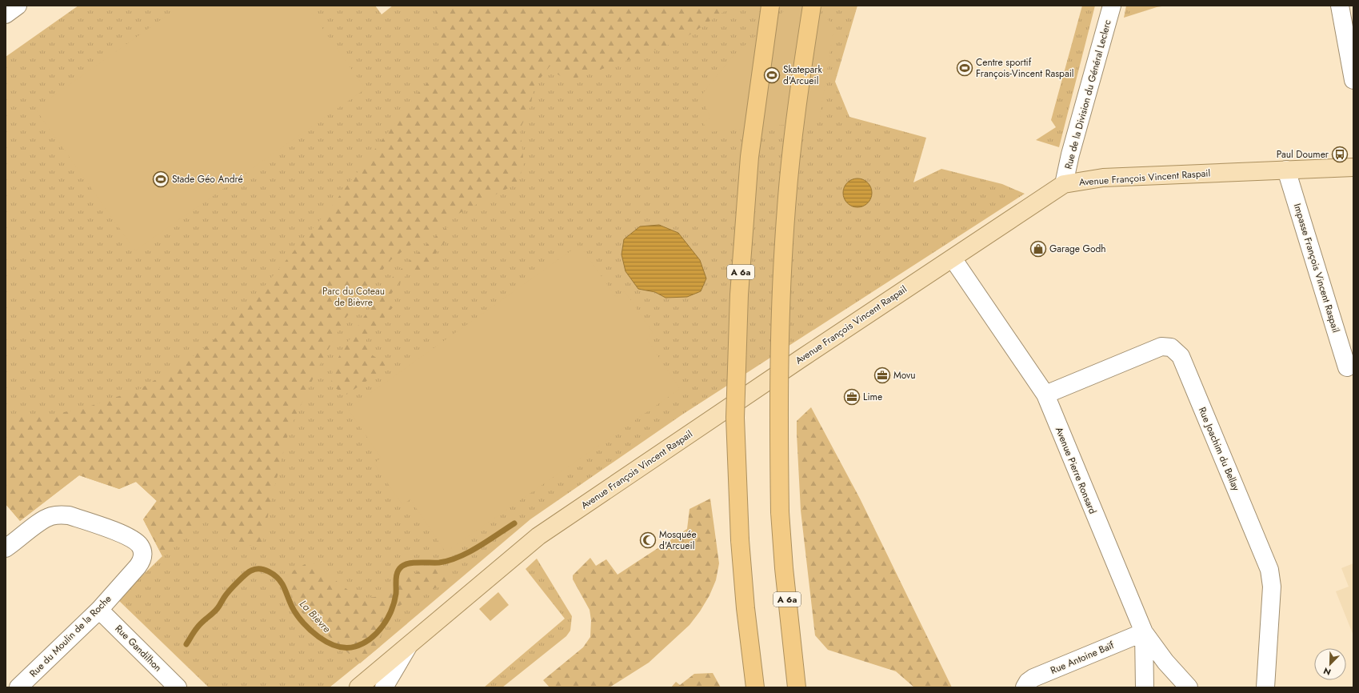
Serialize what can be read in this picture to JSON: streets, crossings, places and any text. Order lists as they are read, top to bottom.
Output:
{
  "streets": {
    "highway": ["A 6a"],
    "main road": ["Avenue François Vincent Raspail"],
    "street": [
      "Rue de la Division du Général Leclerc",
      "Impasse François Vincent Raspail",
      "Rue Joachim du Bellay",
      "Avenue Pierre Ronsard",
      "Rue du Moulin de la Roche",
      "Rue Gandilhon",
      "Rue Antoine Baïf"
    ]
  },
  "crossings": [
    ["Rue de la Division du Général Leclerc", "Avenue François Vincent Raspail"],
    ["Avenue François Vincent Raspail", "Impasse François Vincent Raspail"],
    ["Avenue François Vincent Raspail", "Avenue Pierre Ronsard"],
    ["Rue Joachim du Bellay", "Avenue Pierre Ronsard"],
    ["Avenue Pierre Ronsard", "Rue Antoine Baïf"],
    ["Rue du Moulin de la Roche", "Rue Gandilhon"]
  ],
  "water": ["La Bièvre"],
  "parks": ["Parc du Coteau de Bièvre"],
  "places": {
    "sports": ["Centre sportif François-Vincent Raspail", "Skatepark d'Arcueil", "Stade Géo André"],
    "bus stop": ["Paul Doumer"],
    "shop": ["Garage Godh"],
    "office": ["Movu", "Lime"],
    "mosque": ["Mosquée d'Arcueil"]
  },
  "north": "bottom left"
}
